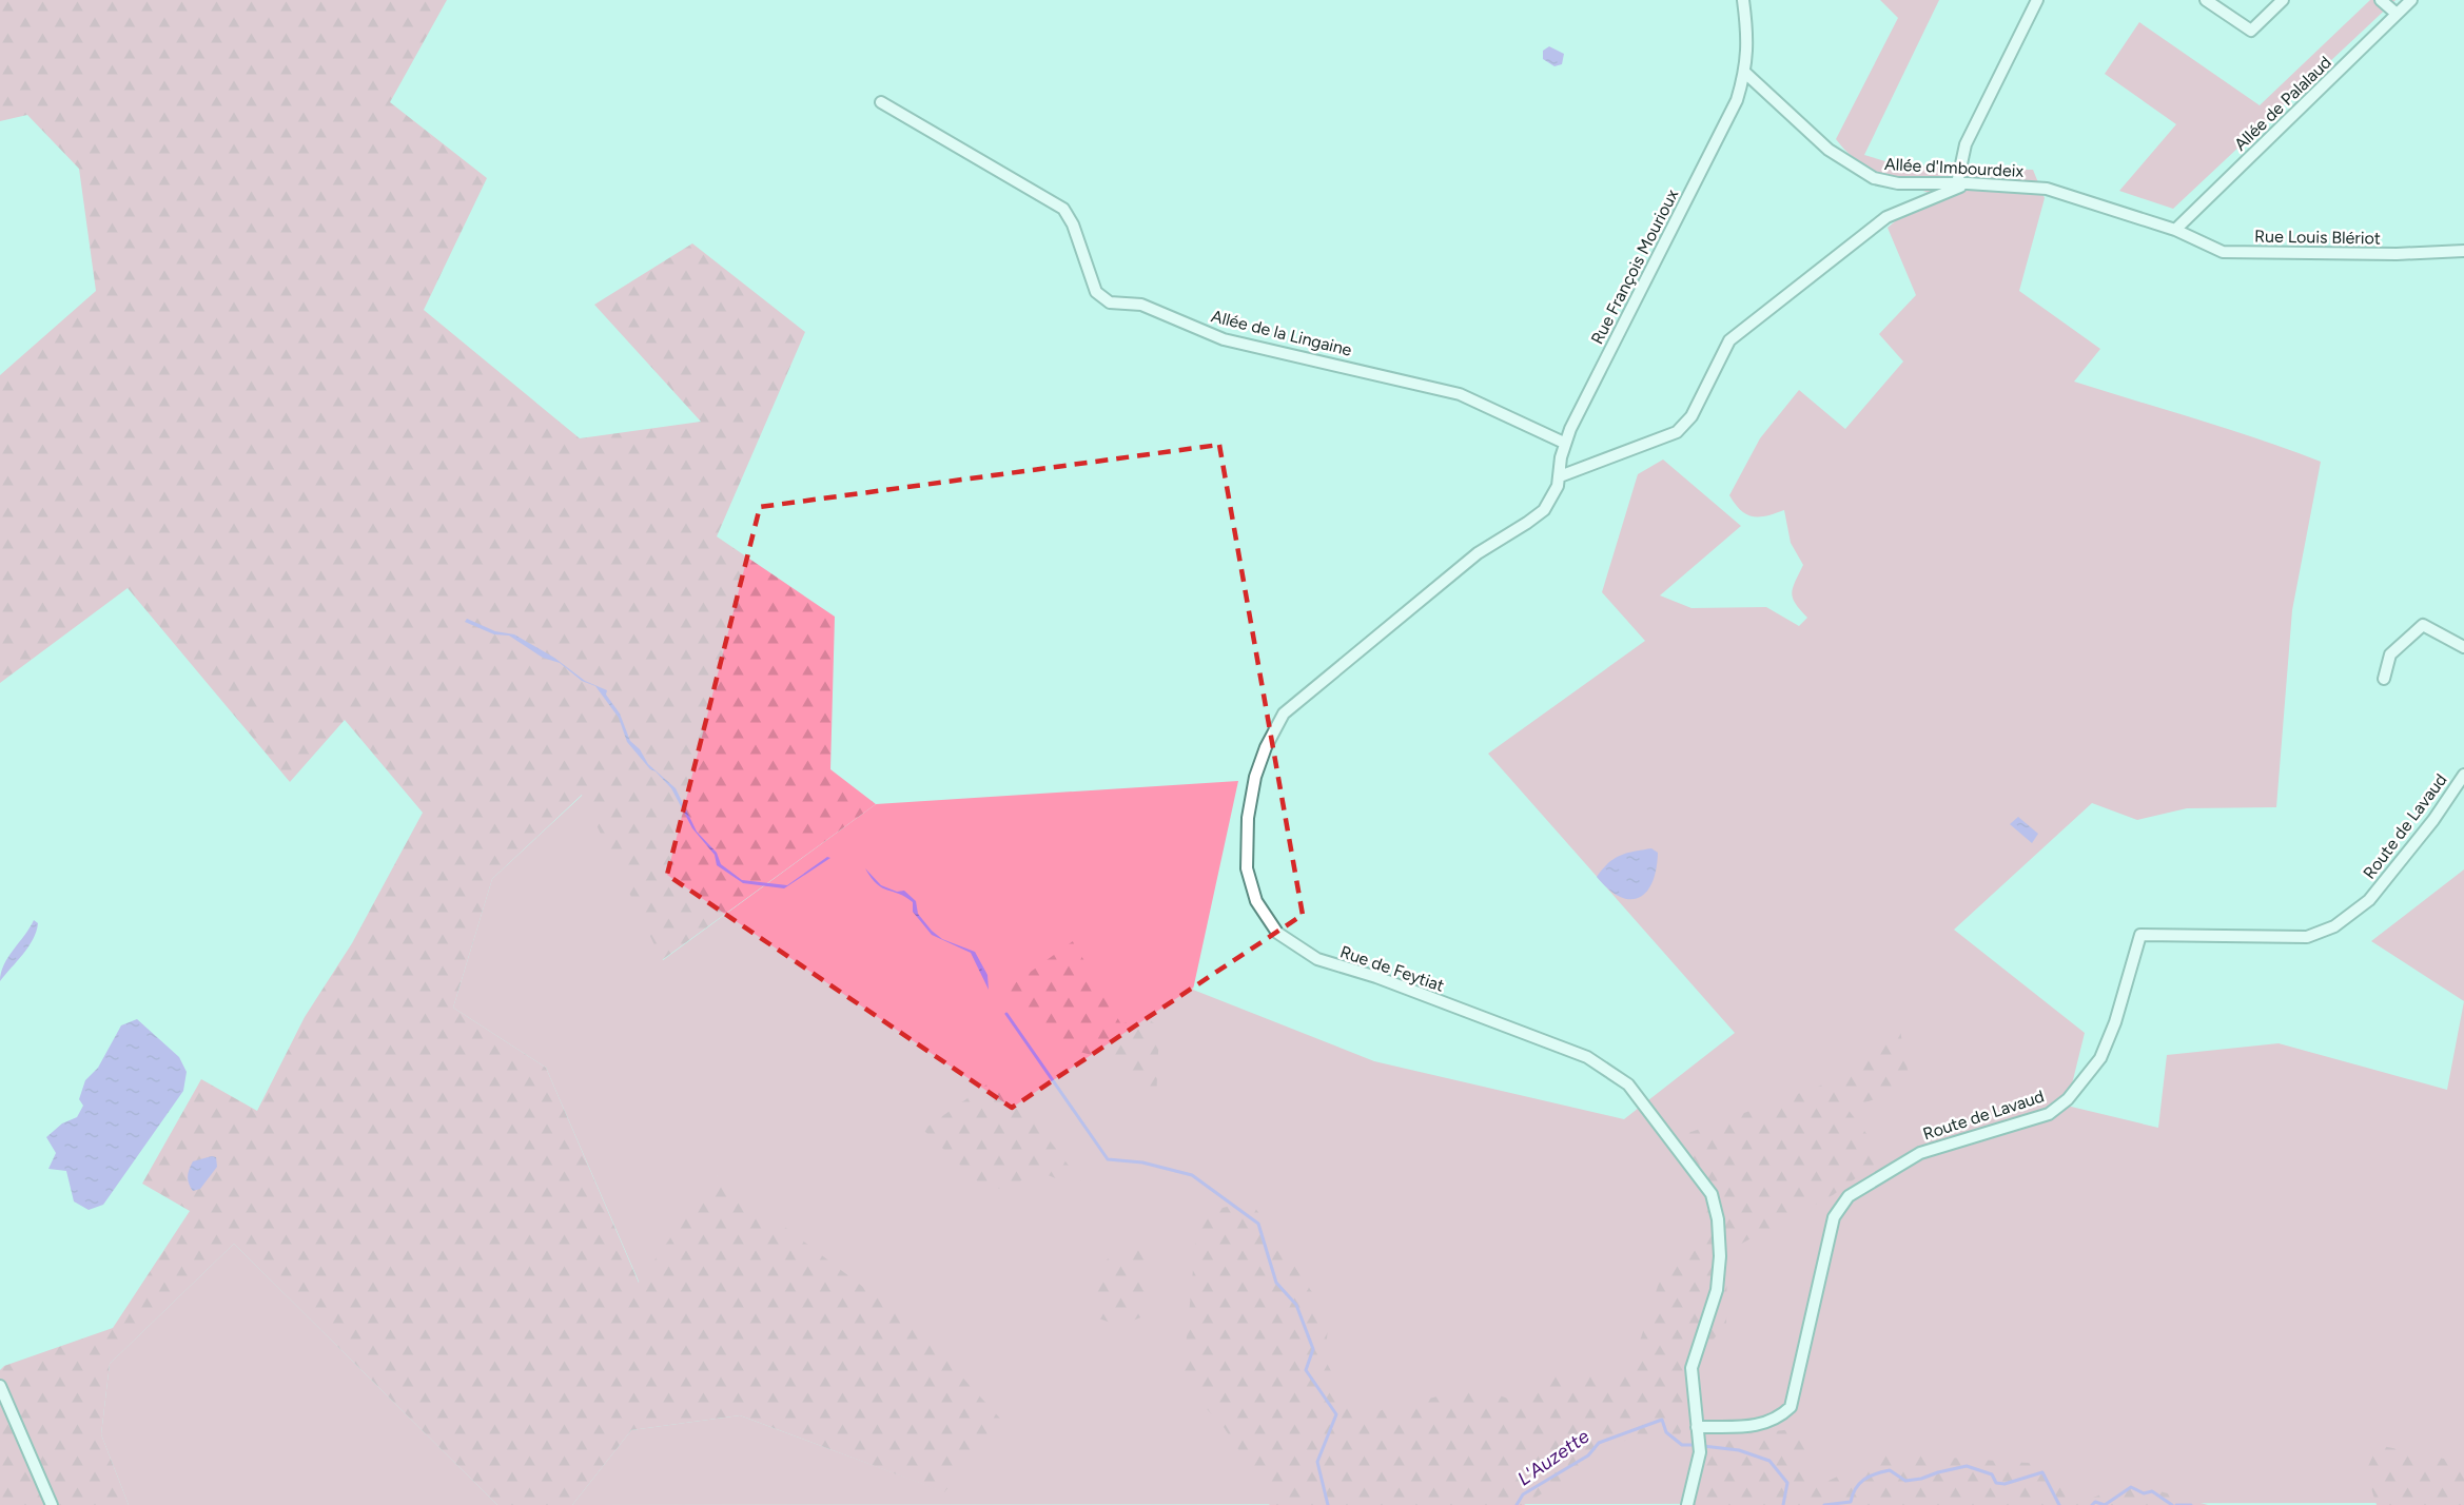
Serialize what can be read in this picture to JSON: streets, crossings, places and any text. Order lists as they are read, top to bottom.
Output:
{
  "streets": {
    "street": [
      "Allée de Palalaud",
      "Allée d'Imbourdeix",
      "Rue Louis Blériot",
      "Rue François Mourioux",
      "Allée de la Lingaine",
      "Route de Lavaud",
      "Rue de Feytiat"
    ]
  },
  "crossings": [
    ["Allée de Palalaud", "Allée d'Imbourdeix"],
    ["Allée de Palalaud", "Rue Louis Blériot"],
    ["Allée d'Imbourdeix", "Rue Louis Blériot"],
    ["Allée d'Imbourdeix", "Rue François Mourioux"],
    ["Rue François Mourioux", "Allée de la Lingaine"],
    ["Rue François Mourioux", "Rue de Feytiat"],
    ["Route de Lavaud", "Rue de Feytiat"]
  ],
  "water": ["L'Auzette"]
}
